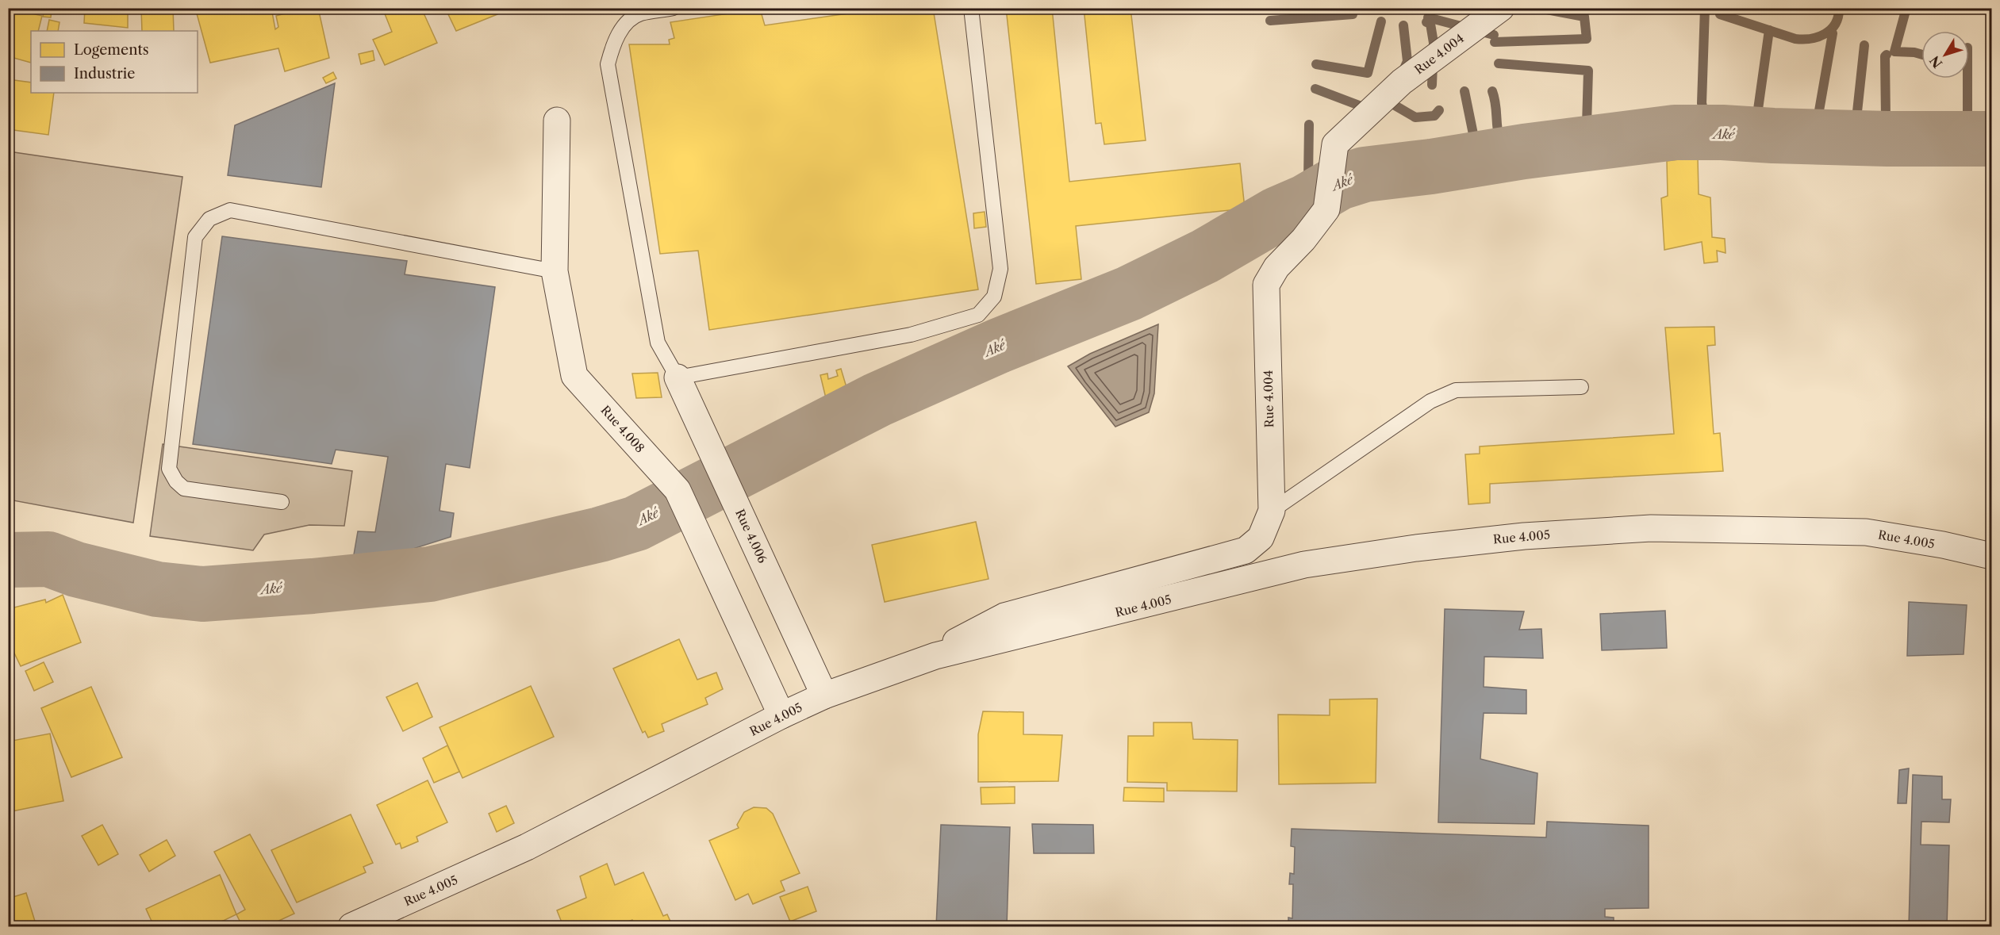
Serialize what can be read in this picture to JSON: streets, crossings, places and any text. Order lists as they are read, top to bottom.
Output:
{
  "streets": {
    "street": [
      "Rue 4.004",
      "Rue 4.008",
      "Rue 4.006",
      "Rue 4.005"
    ]
  },
  "crossings": [
    ["Rue 4.004", "Rue 4.005"],
    ["Rue 4.008", "Rue 4.005"],
    ["Rue 4.006", "Rue 4.005"]
  ],
  "water": ["Aké"],
  "legend": ["Logements", "Industrie"],
  "north": "bottom left"
}
